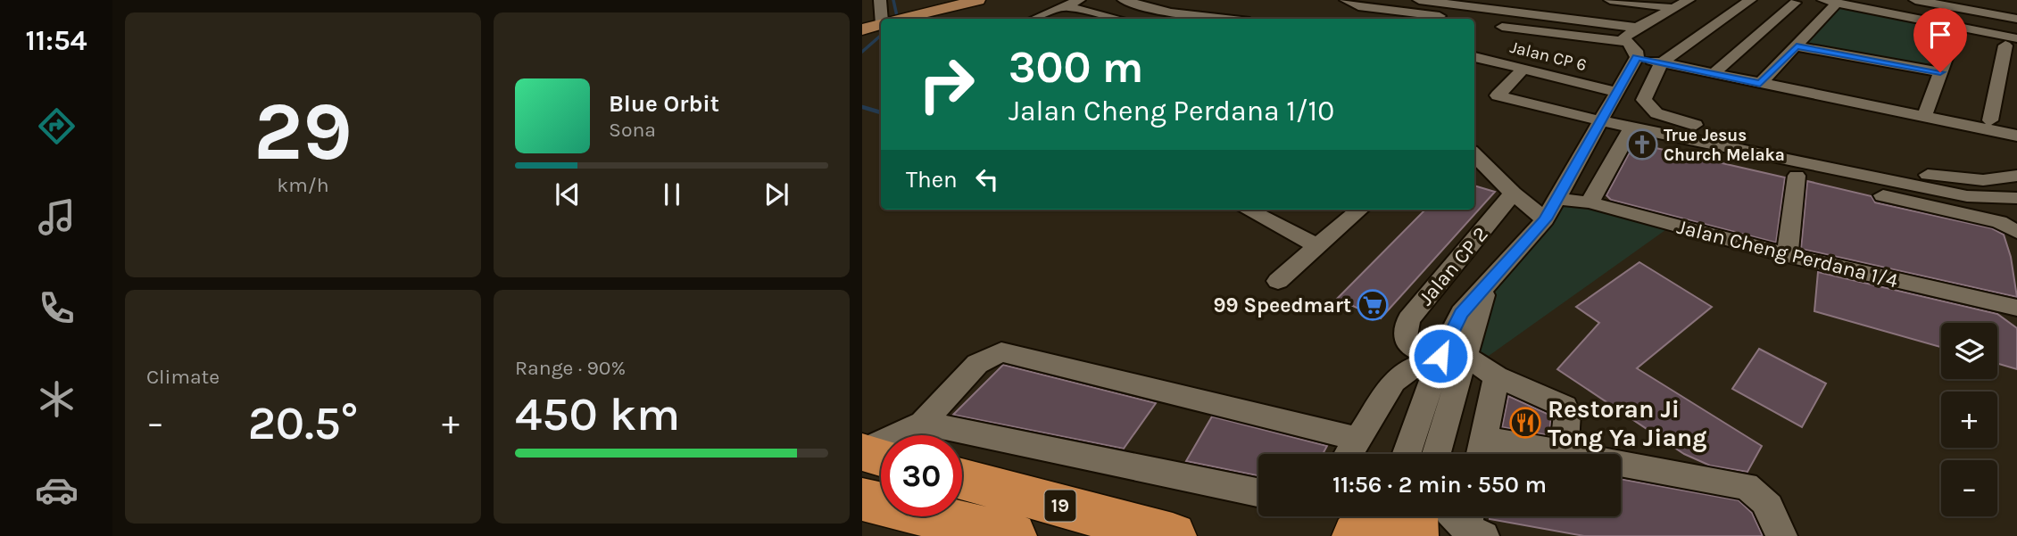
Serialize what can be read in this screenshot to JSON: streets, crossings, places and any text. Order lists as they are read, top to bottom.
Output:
{
  "streets": {
    "highway": ["19"],
    "street": ["Jalan CP 6", "Jalan Cheng Perdana 1/4", "Jalan CP 2"]
  },
  "places": {
    "church": ["True Jesus Church Melaka"],
    "supermarket": ["99 Speedmart"],
    "restaurant": ["Restoran Ji Tong Ya Jiang"]
  },
  "page": {
    "tabs": "11:54",
    "tile": [
      ["29", "km/h"],
      "Climate",
      ["Range · 90%", "450 km"]
    ],
    "turn": ["300 m", "Jalan Cheng Perdana 1/10"],
    "song": ["Blue Orbit", "Sona"],
    "then": "Then",
    "map_buttons": ["+", "−"],
    "heat": ["−", "20.5°", "+"],
    "limit": "30",
    "trip": "11:56 · 2 min · 550 m"
  }
}
